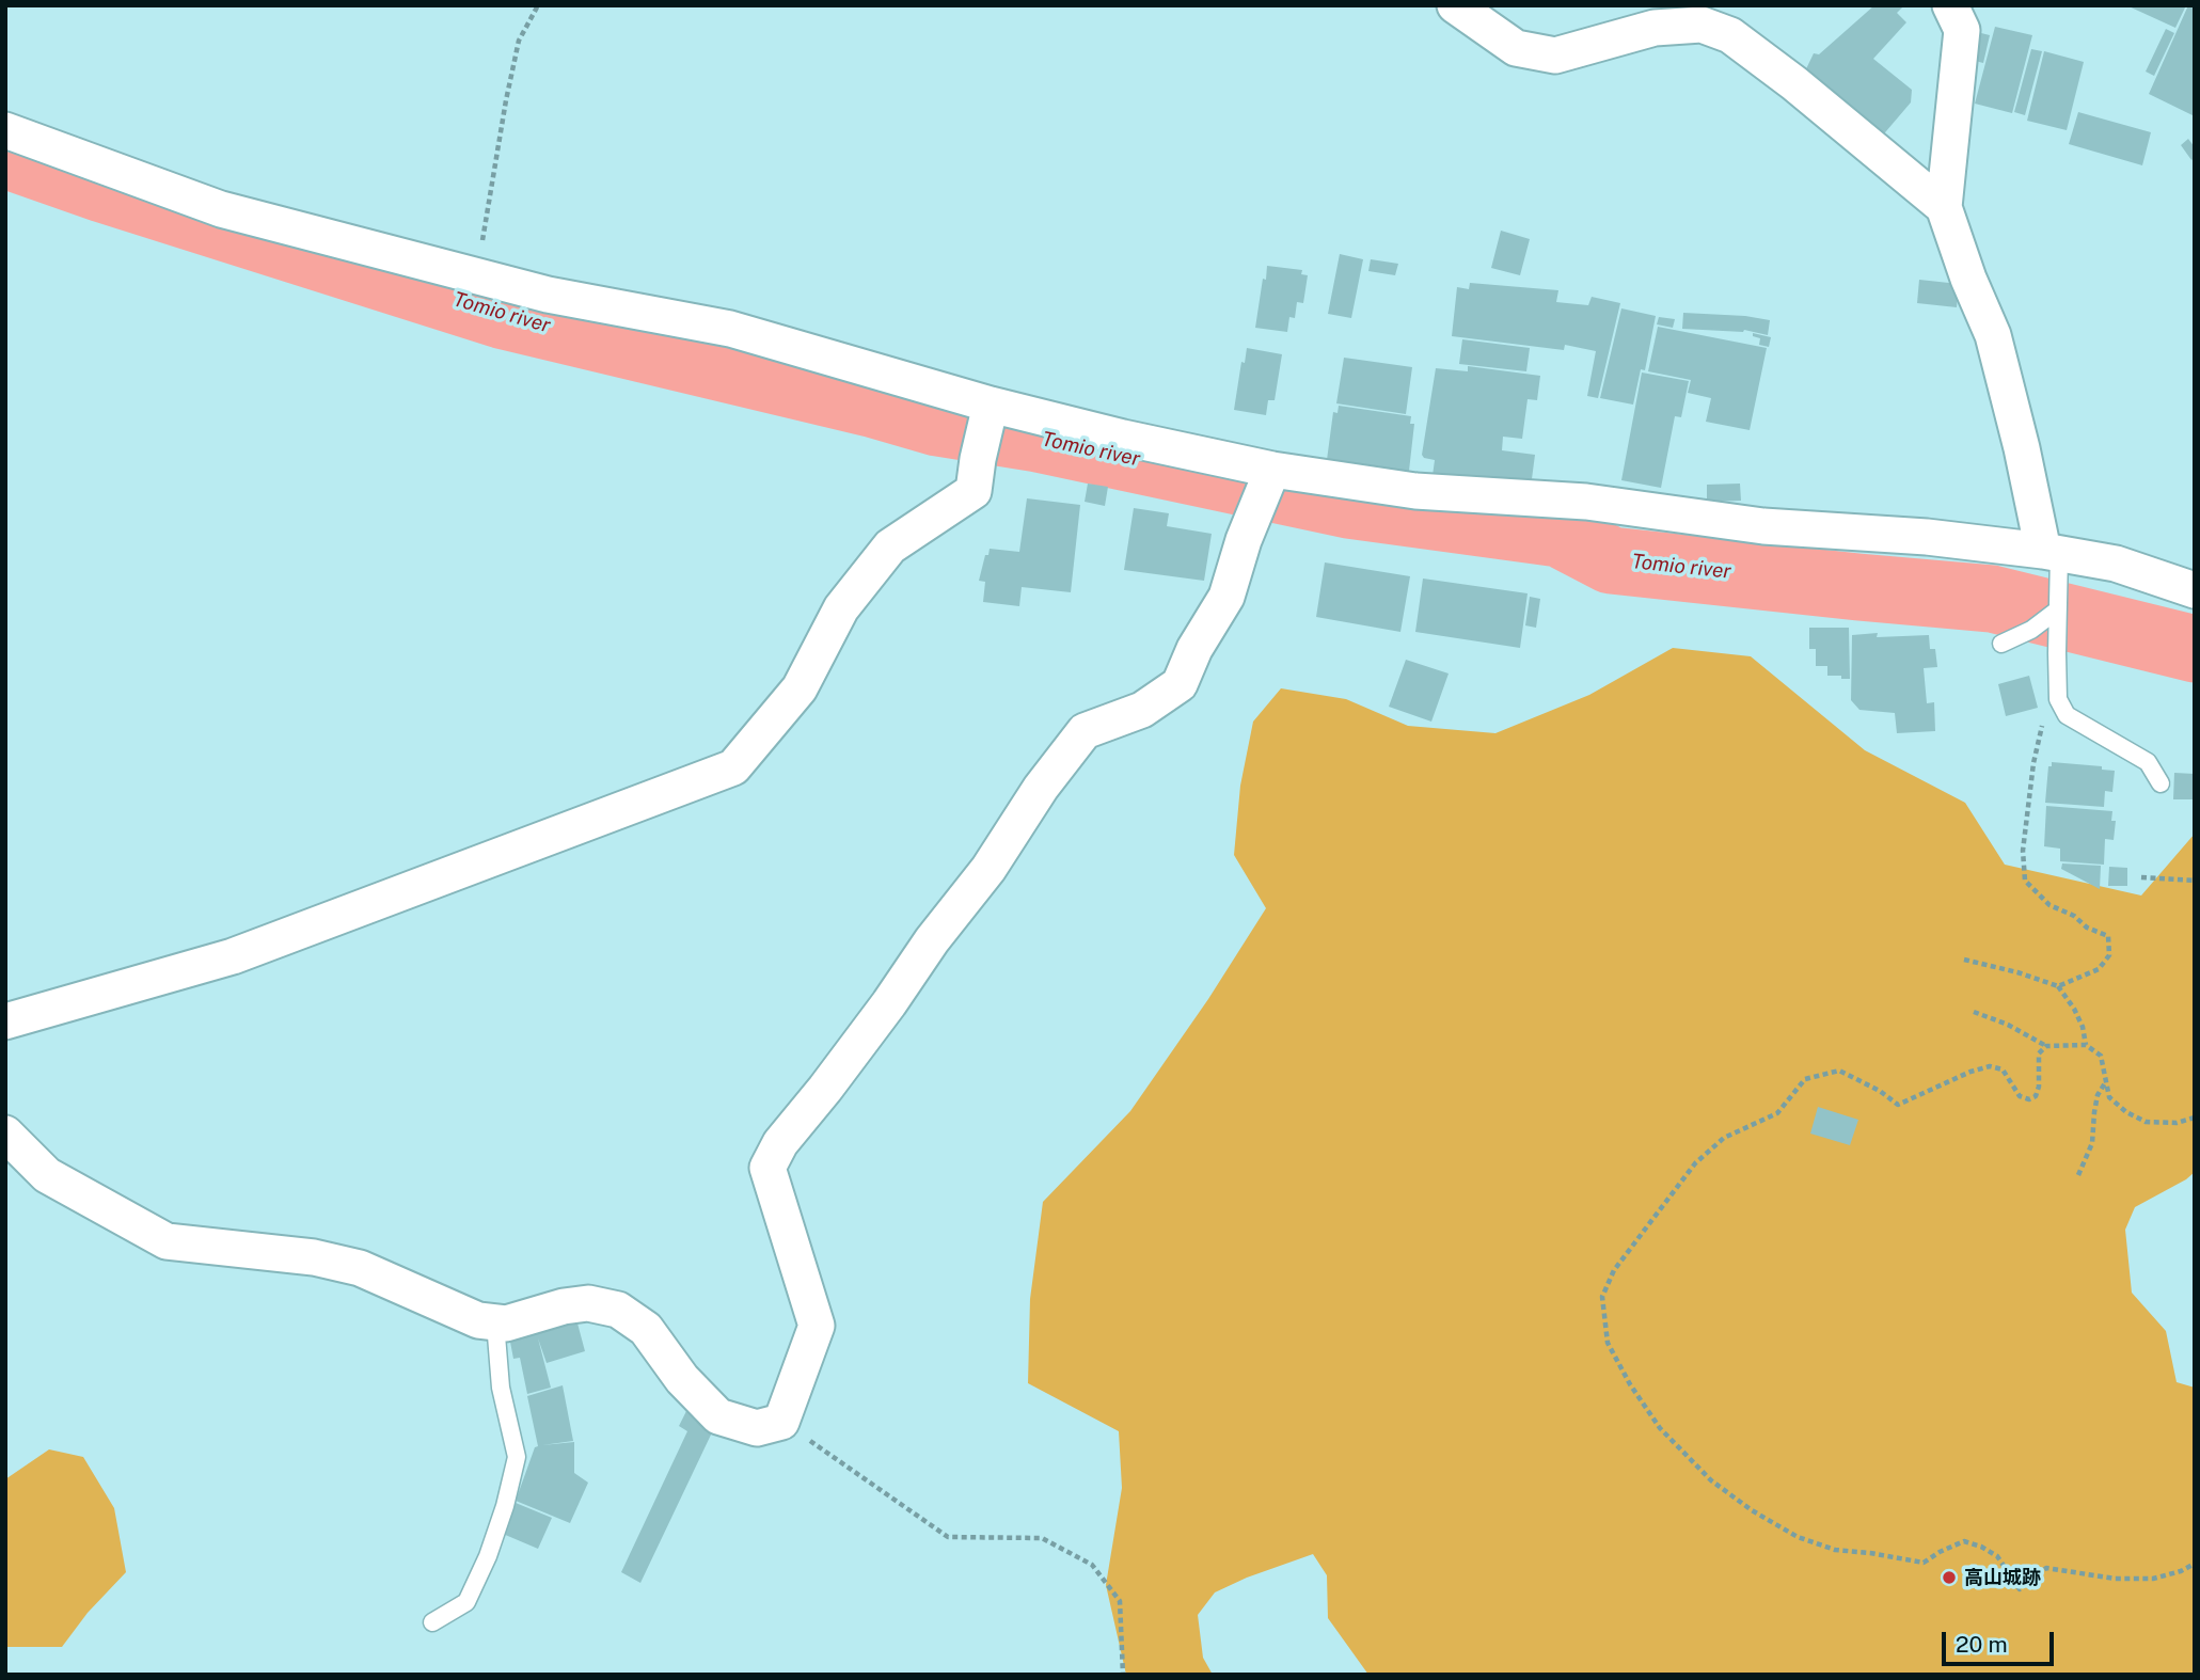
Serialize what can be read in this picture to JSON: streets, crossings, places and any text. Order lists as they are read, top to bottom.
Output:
{
  "water": ["Tomio river"],
  "places": ["高山城跡"],
  "scale_bar": "20 m"
}
